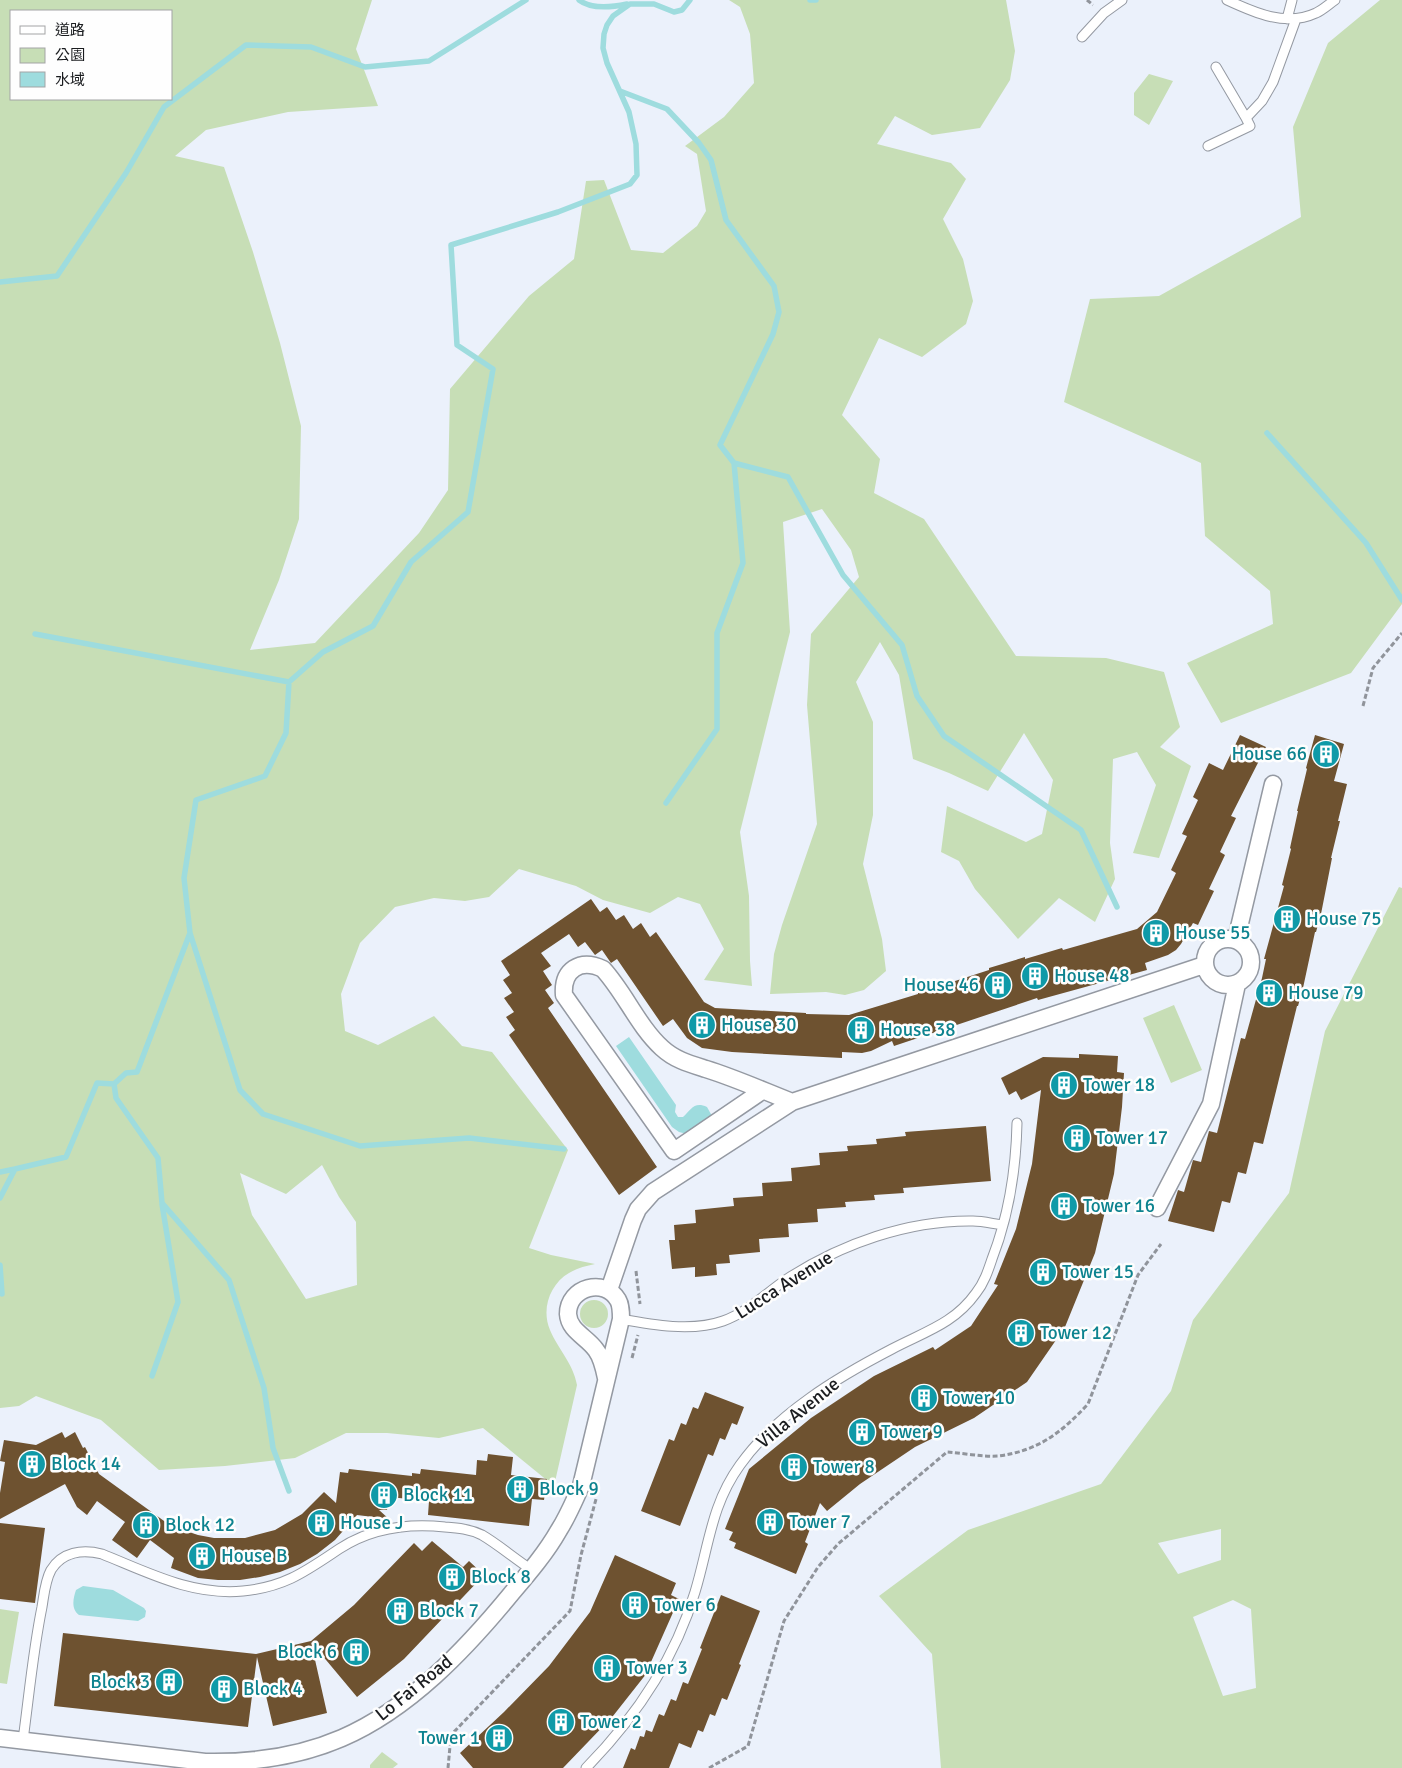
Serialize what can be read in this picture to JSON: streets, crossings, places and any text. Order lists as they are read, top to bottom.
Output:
{
  "streets": {
    "street": ["Lo Fai Road"],
    "lane": ["Lucca Avenue", "Villa Avenue"]
  },
  "crossings": [
    ["Lucca Avenue", "Villa Avenue"],
    ["Lucca Avenue", "Lo Fai Road"]
  ],
  "places": {
    "building": [
      "House 66",
      "House 75",
      "House 55",
      "House 48",
      "House 46",
      "House 79",
      "House 30",
      "House 38",
      "Tower 18",
      "Tower 17",
      "Tower 16",
      "Tower 15",
      "Tower 12",
      "Tower 10",
      "Tower 9",
      "Block 14",
      "Tower 8",
      "Block 9",
      "Block 11",
      "Tower 7",
      "House J",
      "Block 12",
      "House B",
      "Block 8",
      "Tower 6",
      "Block 7",
      "Block 6",
      "Tower 3",
      "Block 3",
      "Block 4",
      "Tower 2",
      "Tower 1"
    ]
  },
  "legend": ["道路", "公園", "水域"]
}
